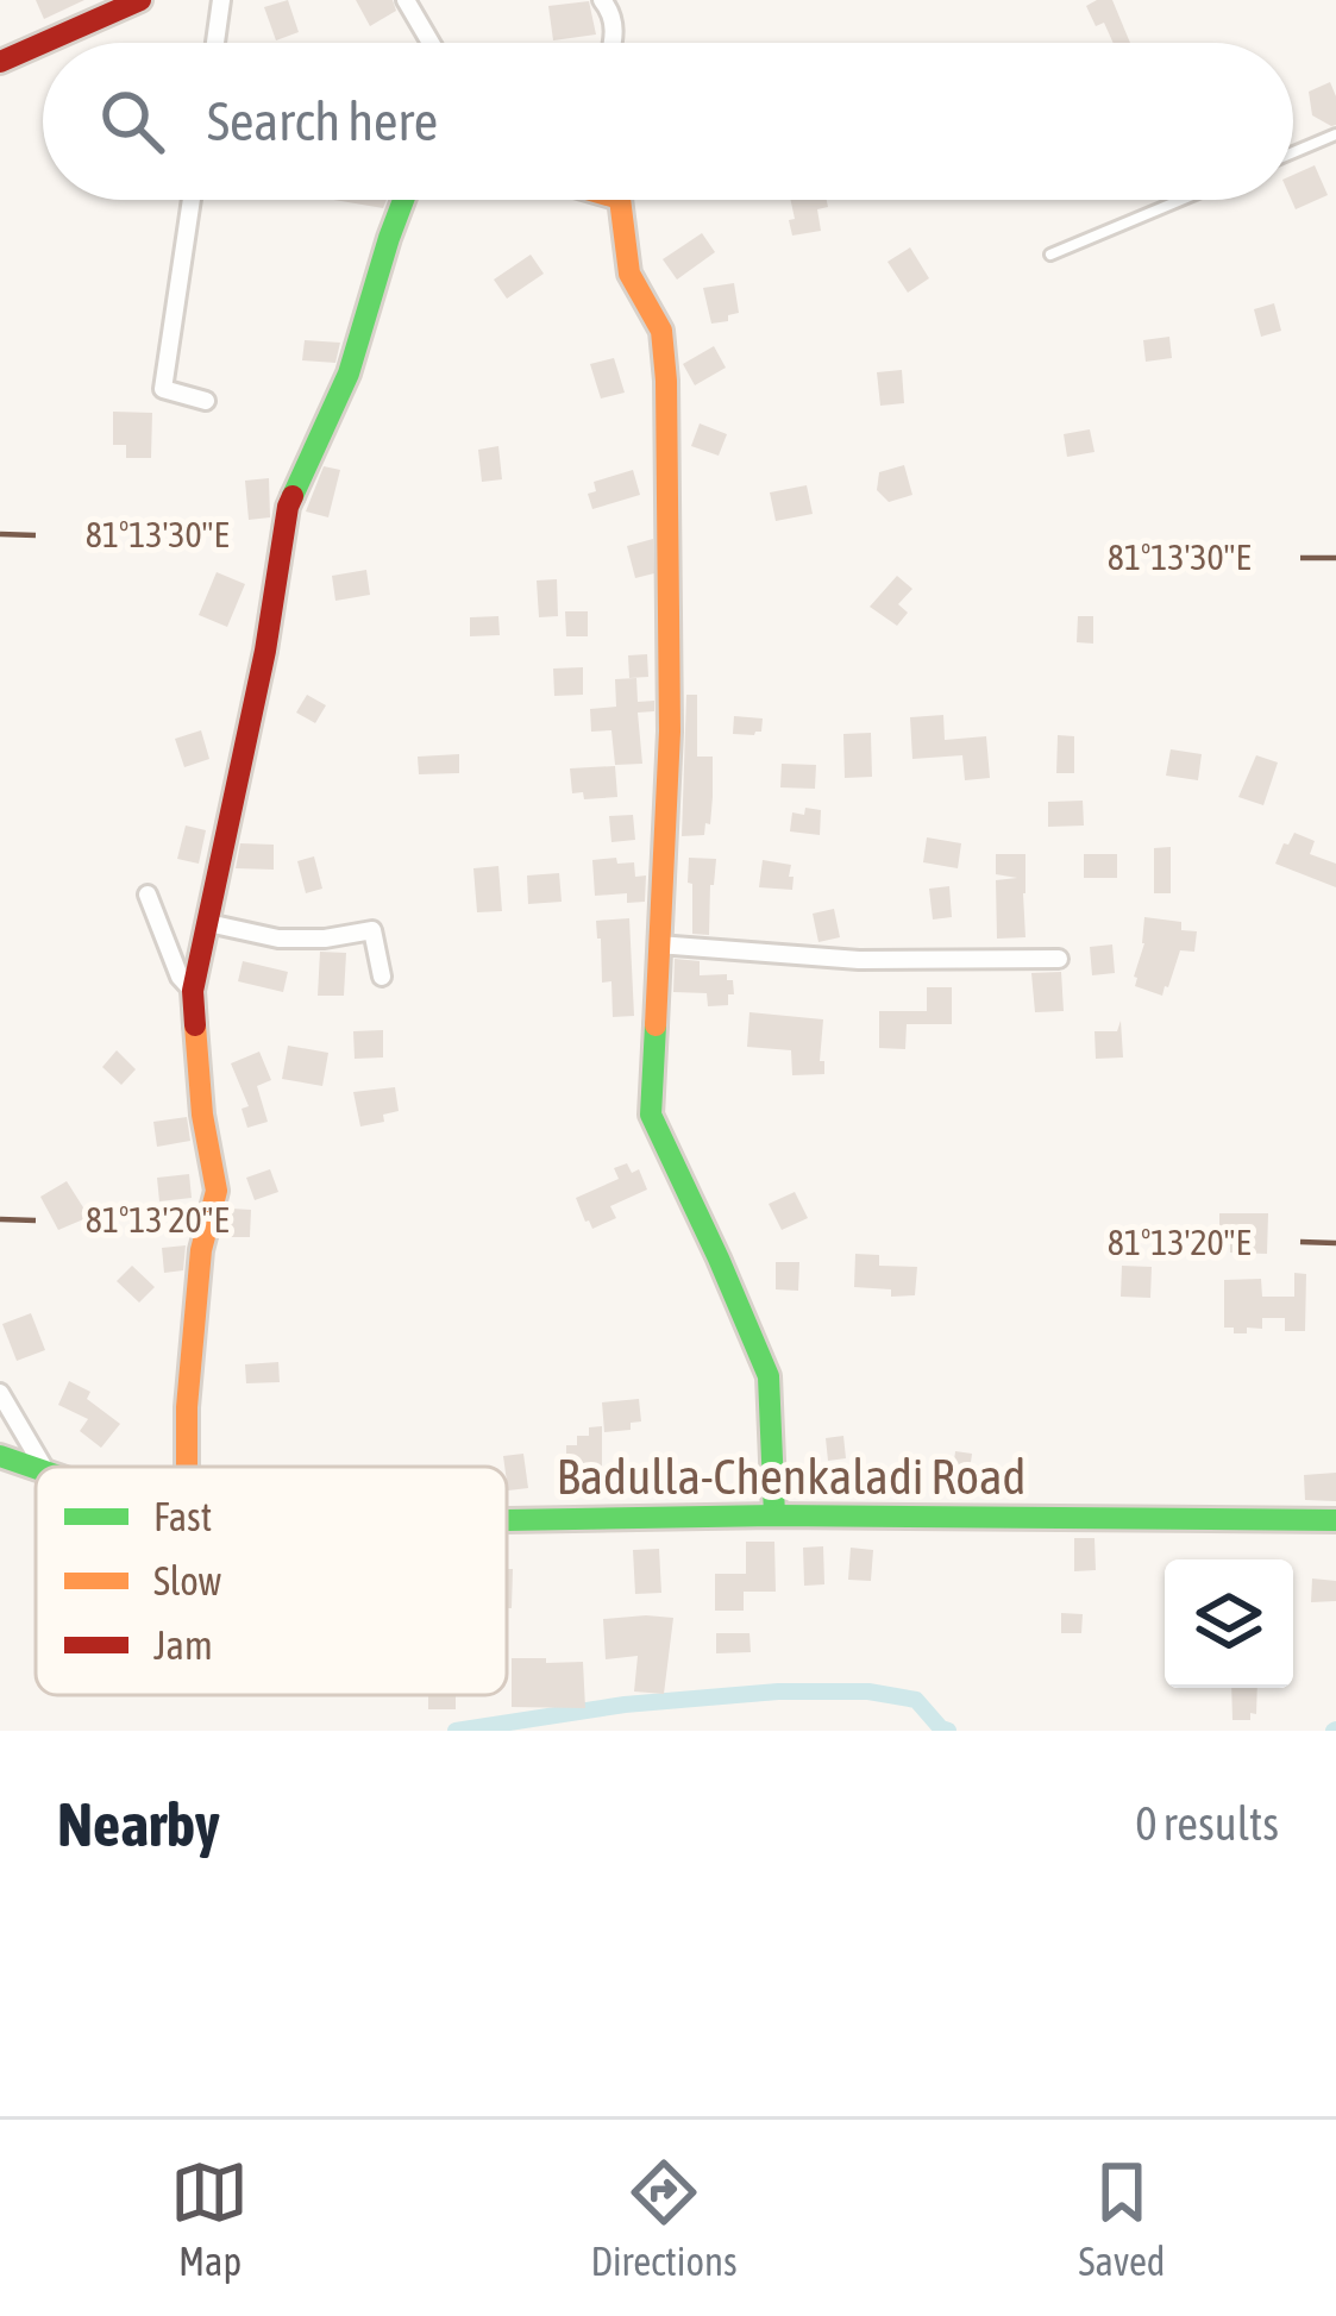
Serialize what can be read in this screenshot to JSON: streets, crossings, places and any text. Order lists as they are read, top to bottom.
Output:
{
  "streets": {
    "main road": ["Badulla-Chenkaladi Road"]
  },
  "legend": ["Fast", "Slow", "Jam"],
  "page": {
    "search": "Search here",
    "heading": ["Nearby", "0 results"],
    "nav": ["Map", "Directions", "Saved"]
  },
  "coordinates": ["81°13'30\"E", "81°13'20\"E"]
}
